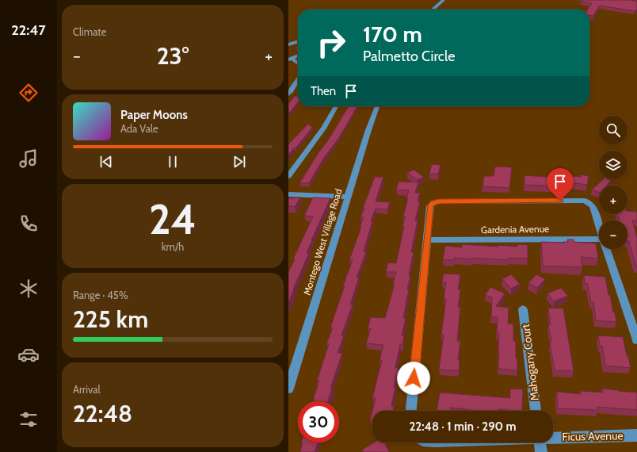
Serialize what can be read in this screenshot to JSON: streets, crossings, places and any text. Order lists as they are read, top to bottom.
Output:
{
  "streets": {
    "street": [
      "Gardenia Avenue",
      "Montego West Village Road",
      "Mahogany Court",
      "Ficus Avenue"
    ]
  },
  "page": {
    "tabs": "22:47",
    "tile": [
      "Climate",
      ["24", "km/h"],
      ["Range · 45%", "225 km"],
      ["Arrival", "22:48"]
    ],
    "turn": ["170 m", "Palmetto Circle"],
    "heat": ["−", "23°", "+"],
    "then": "Then",
    "song": ["Paper Moons", "Ada Vale"],
    "map_buttons": ["+", "−"],
    "limit": "30",
    "trip": "22:48 · 1 min · 290 m"
  }
}
